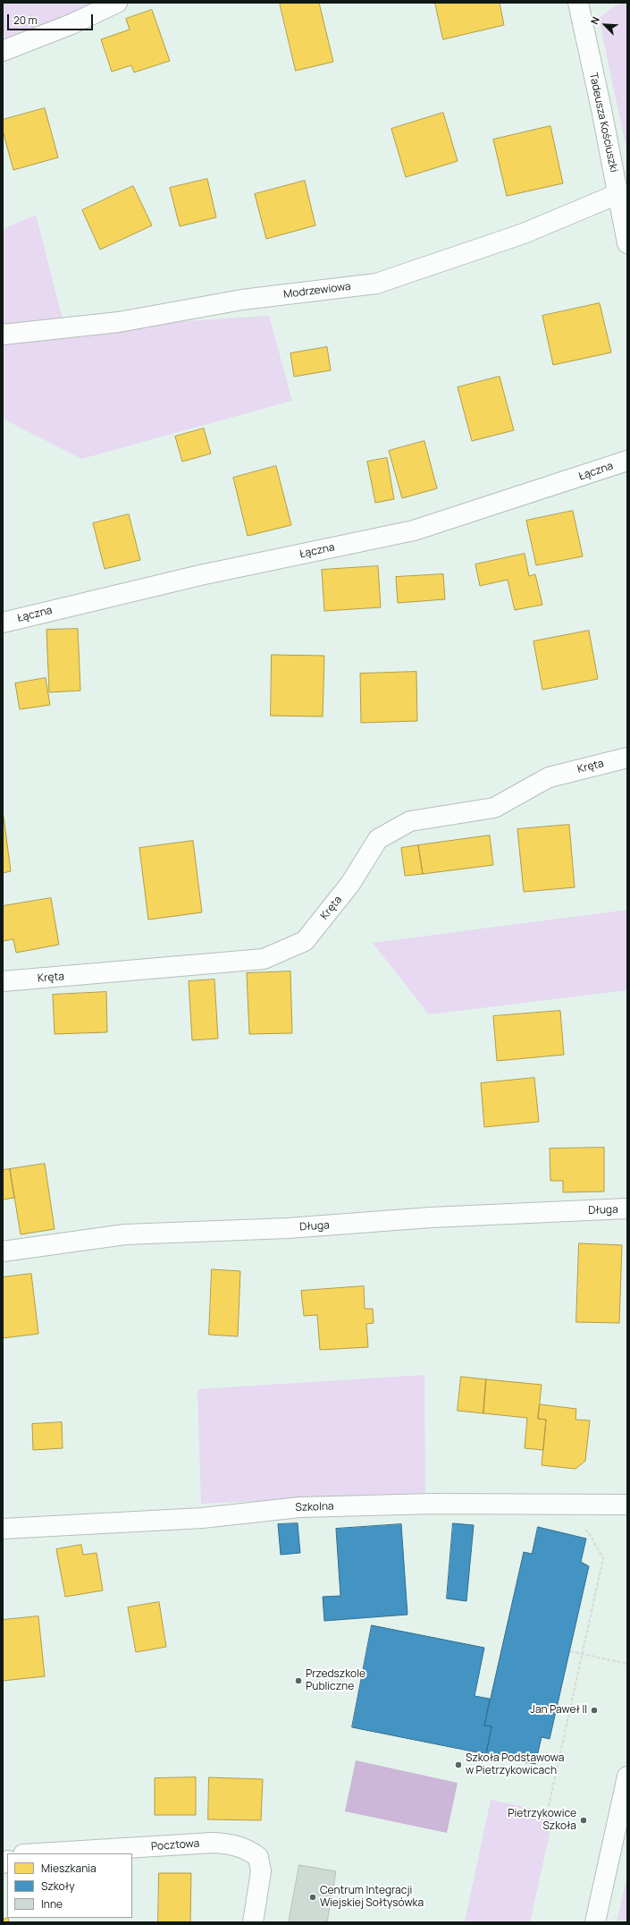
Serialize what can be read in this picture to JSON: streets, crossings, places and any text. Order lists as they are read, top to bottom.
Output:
{
  "streets": {
    "street": [
      "Tadeusza Kościuszki",
      "Modrzewiowa",
      "Łączna",
      "Kręta",
      "Długa",
      "Szkolna",
      "Pocztowa"
    ]
  },
  "crossings": [
    ["Tadeusza Kościuszki", "Modrzewiowa"]
  ],
  "places": [
    "Przedszkole Publiczne",
    "Jan Paweł II",
    "Szkoła Podstawowa w Pietrzykowicach",
    "Pietrzykowice Szkoła",
    "Centrum Integracji Wiejskiej Sołtysówka"
  ],
  "legend": ["Mieszkania", "Szkoły", "Inne"],
  "scale_bar": "20 m",
  "north": "top left"
}
